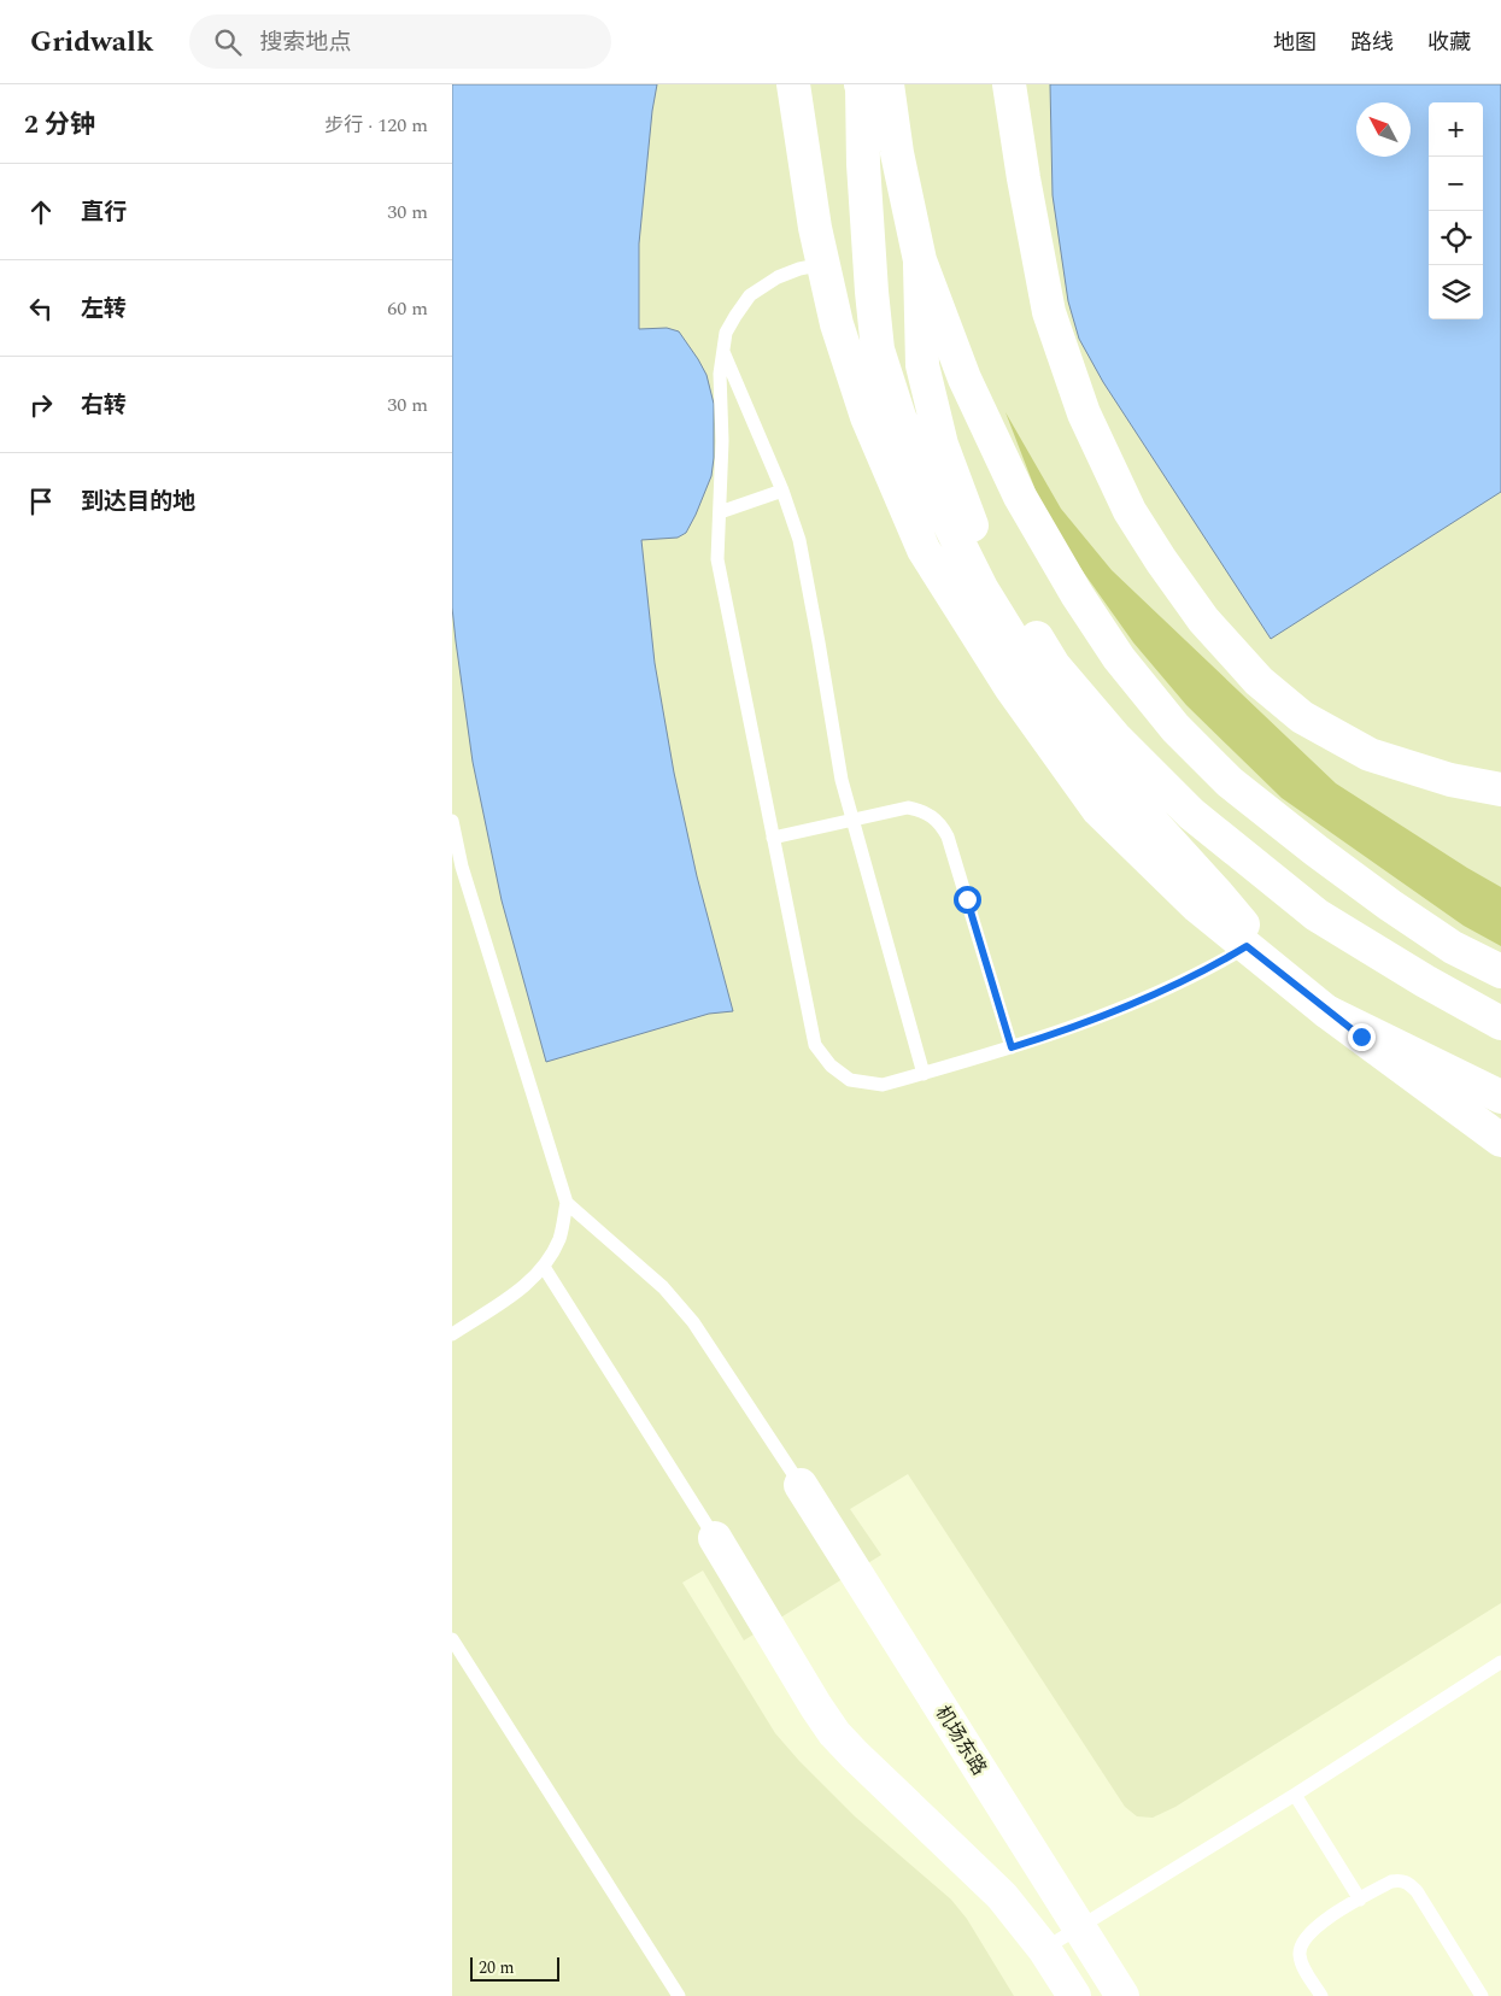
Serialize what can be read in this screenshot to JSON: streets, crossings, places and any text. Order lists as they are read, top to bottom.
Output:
{
  "streets": {
    "main road": ["机场东路"]
  },
  "scale_bar": "20 m",
  "north": "top left",
  "page": {
    "header": "Gridwalk",
    "search": "搜索地点",
    "nav": ["地图", "路线", "收藏"],
    "heading": ["2 分钟", "步行 · 120 m"],
    "map_buttons": ["+", "−"],
    "list": [
      ["直行", "30 m"],
      ["左转", "60 m"],
      ["右转", "30 m"],
      "到达目的地"
    ],
    "scale": "20 m"
  }
}
